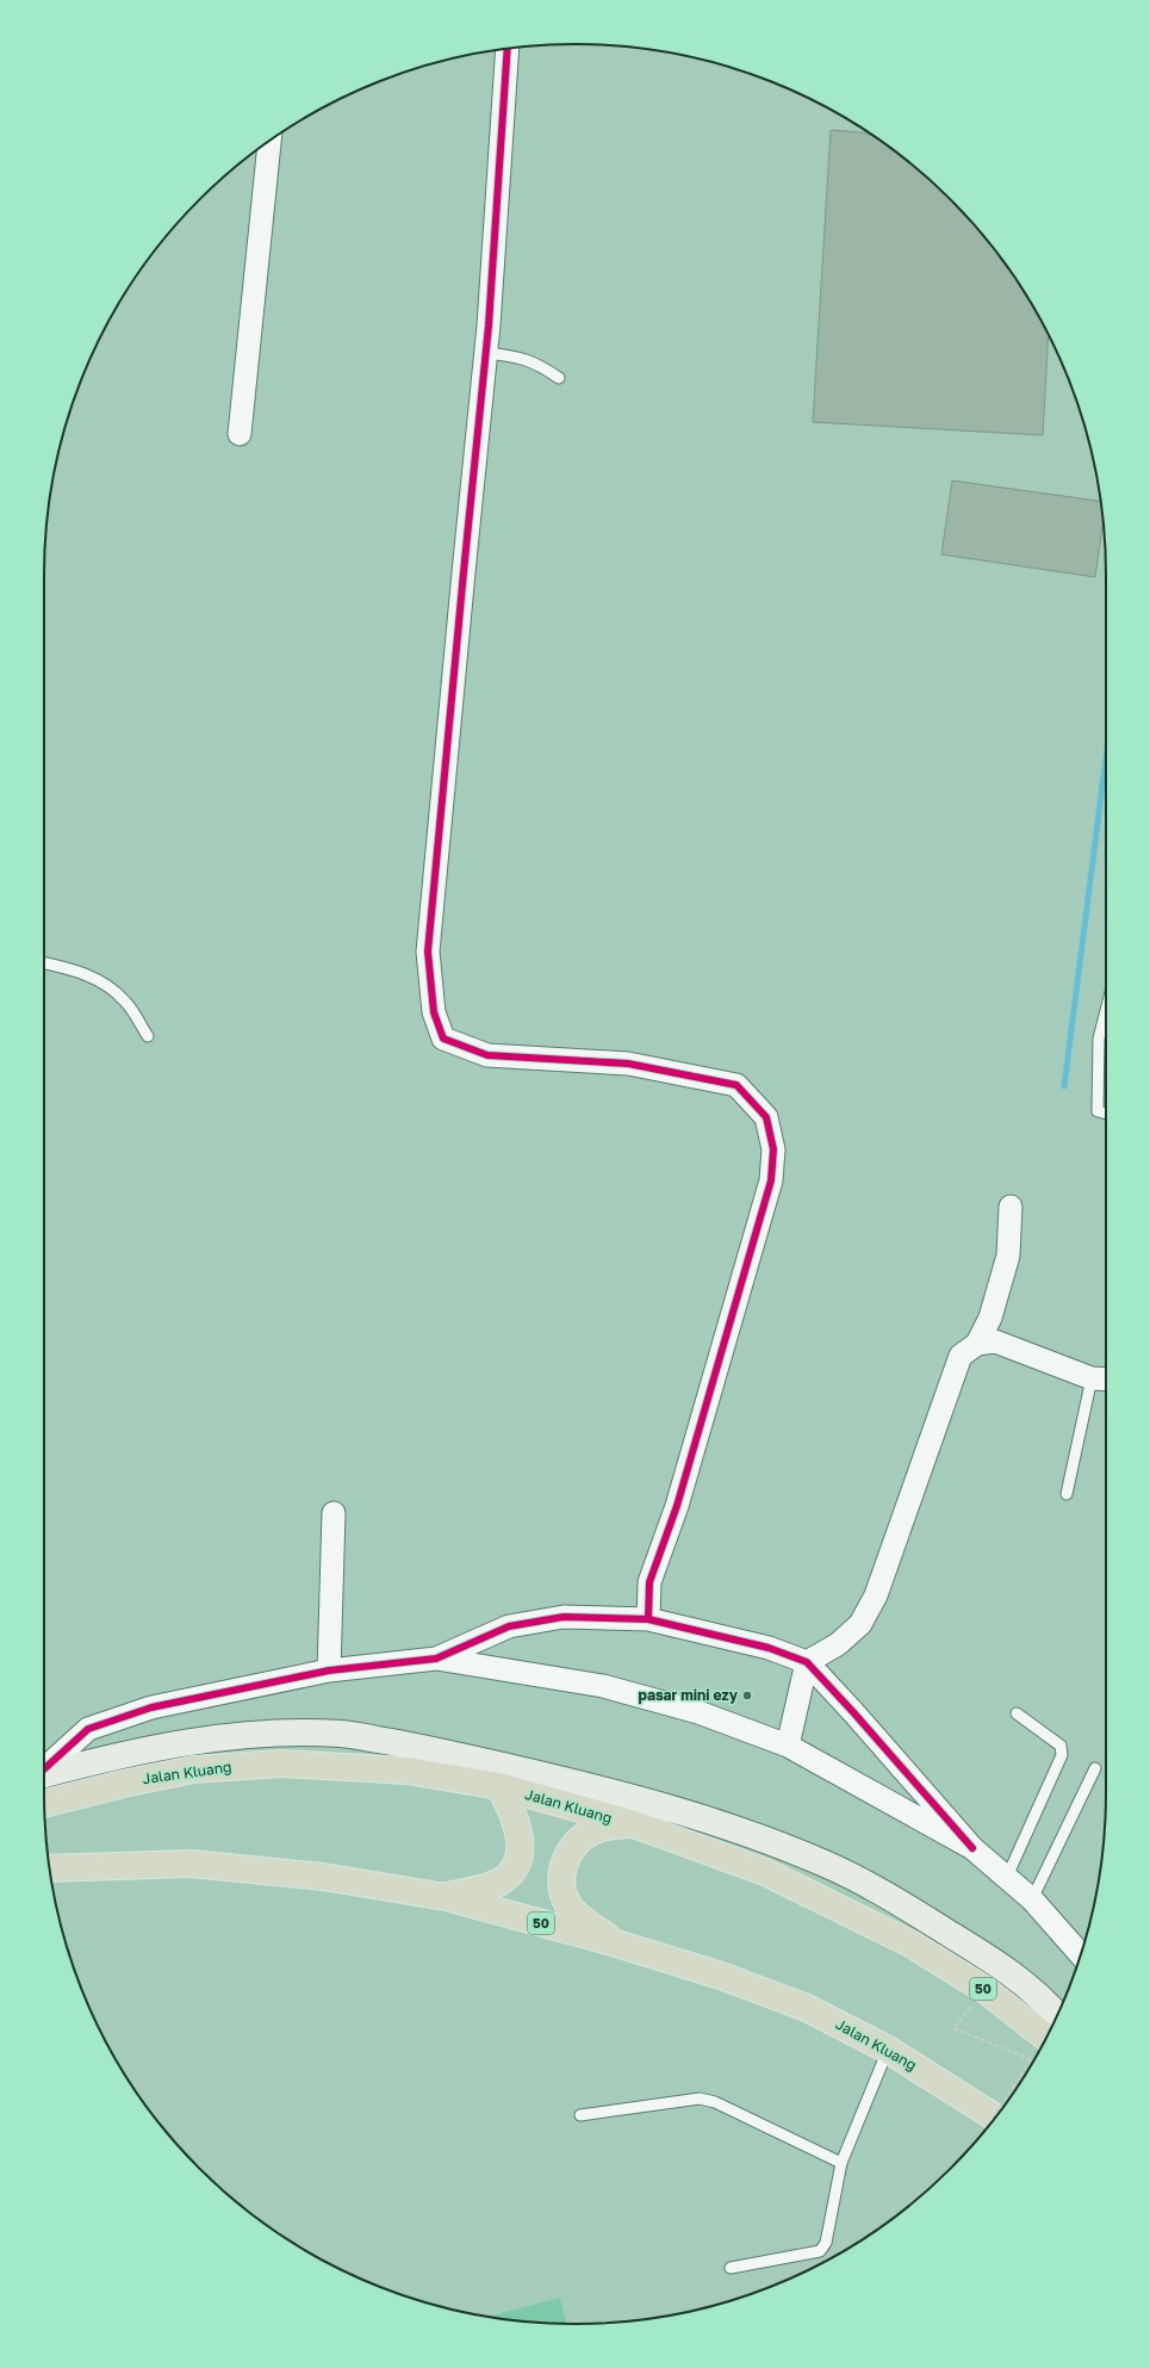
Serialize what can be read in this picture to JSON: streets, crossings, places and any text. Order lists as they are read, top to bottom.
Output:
{
  "streets": {
    "highway": ["Jalan Kluang", "50"]
  },
  "places": ["pasar mini ezy"]
}
